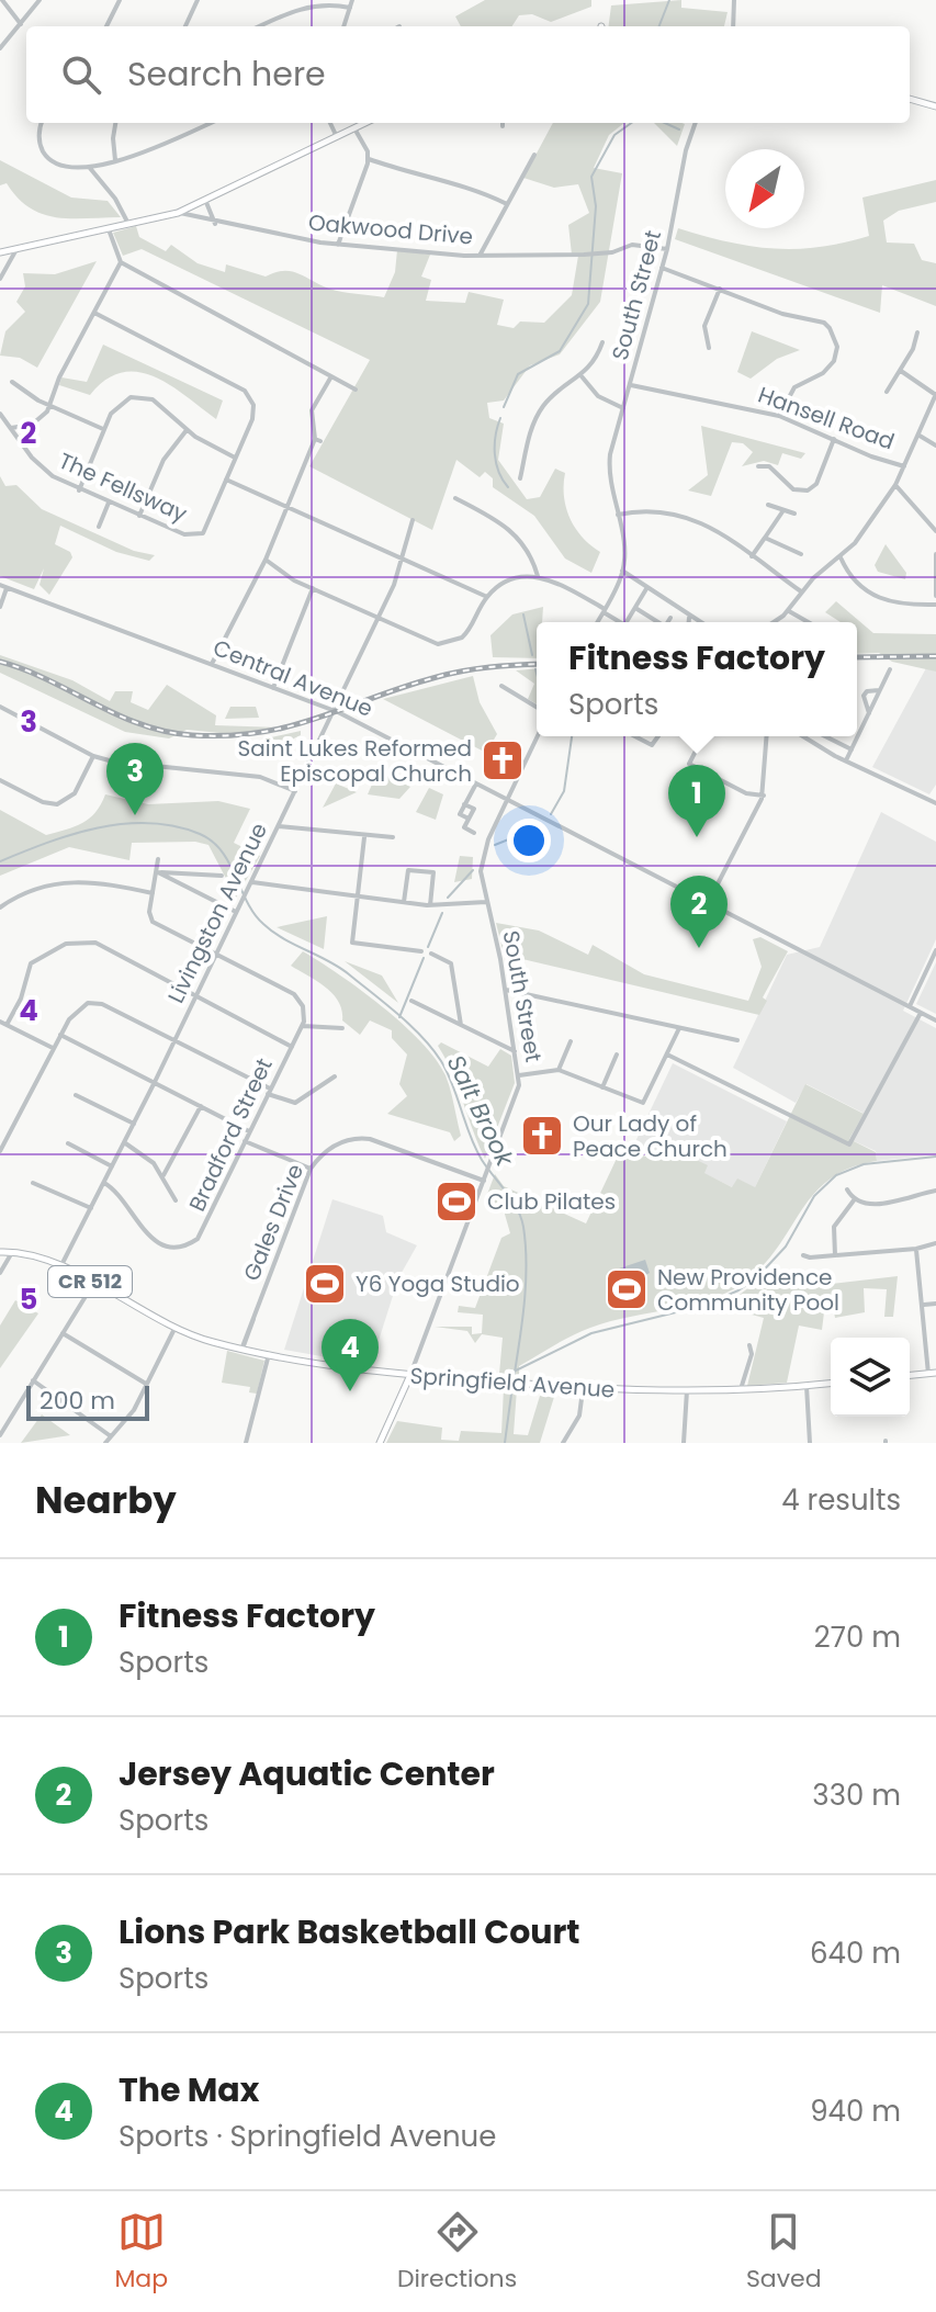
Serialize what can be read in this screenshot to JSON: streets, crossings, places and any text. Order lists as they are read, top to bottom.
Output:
{
  "streets": {
    "main road": ["CR 512", "Springfield Avenue"],
    "street": [
      "Oakwood Drive",
      "South Street",
      "Hansell Road",
      "The Fellsway",
      "Central Avenue",
      "Livingston Avenue",
      "Bradford Street",
      "Gales Drive"
    ]
  },
  "crossings": [
    ["Oakwood Drive", "South Street"],
    ["South Street", "Hansell Road"],
    ["South Street", "Central Avenue"],
    ["South Street", "Gales Drive"],
    ["South Street", "Springfield Avenue"],
    ["Central Avenue", "Livingston Avenue"],
    ["Livingston Avenue", "Bradford Street"],
    ["Livingston Avenue", "Springfield Avenue"],
    ["Gales Drive", "Springfield Avenue"]
  ],
  "water": ["Salt Brook"],
  "places": {
    "church": ["Saint Lukes Reformed Episcopal Church", "Our Lady of Peace Church"],
    "sports": ["Club Pilates", "Y6 Yoga Studio", "New Providence Community Pool"]
  },
  "scale_bar": "200 m",
  "north": "bottom left",
  "page": {
    "search": "Search here",
    "popup": ["Fitness Factory", "Sports"],
    "pins": [
      "3",
      "1",
      "2",
      "4"
    ],
    "scale": "200 m",
    "heading": ["Nearby", "4 results"],
    "list": [
      {
        "mark": "1",
        "name": "Fitness Factory",
        "note": "Sports",
        "value": "270 m"
      },
      {
        "mark": "2",
        "name": "Jersey Aquatic Center",
        "note": "Sports",
        "value": "330 m"
      },
      {
        "mark": "3",
        "name": "Lions Park Basketball Court",
        "note": "Sports",
        "value": "640 m"
      },
      {
        "mark": "4",
        "name": "The Max",
        "note": "Sports · Springfield Avenue",
        "value": "940 m"
      }
    ],
    "nav": ["Map", "Directions", "Saved"]
  },
  "grid": {
    "rows": [
      "2",
      "3",
      "4",
      "5"
    ]
  }
}
